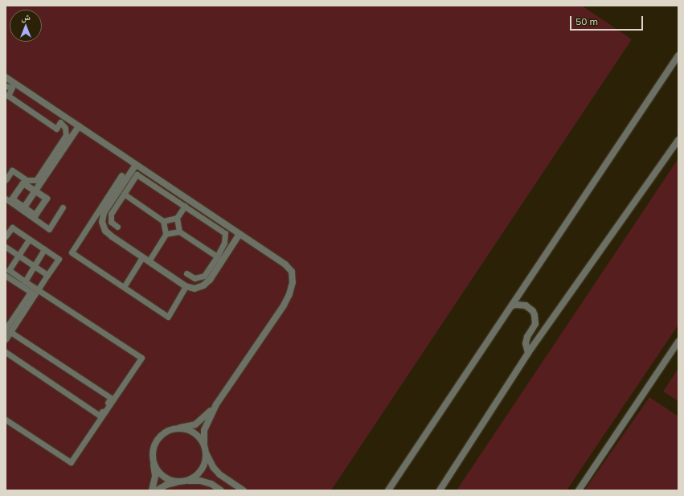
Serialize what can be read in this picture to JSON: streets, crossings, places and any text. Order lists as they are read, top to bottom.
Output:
{
  "scale_bar": "50 m",
  "north": "top"
}
